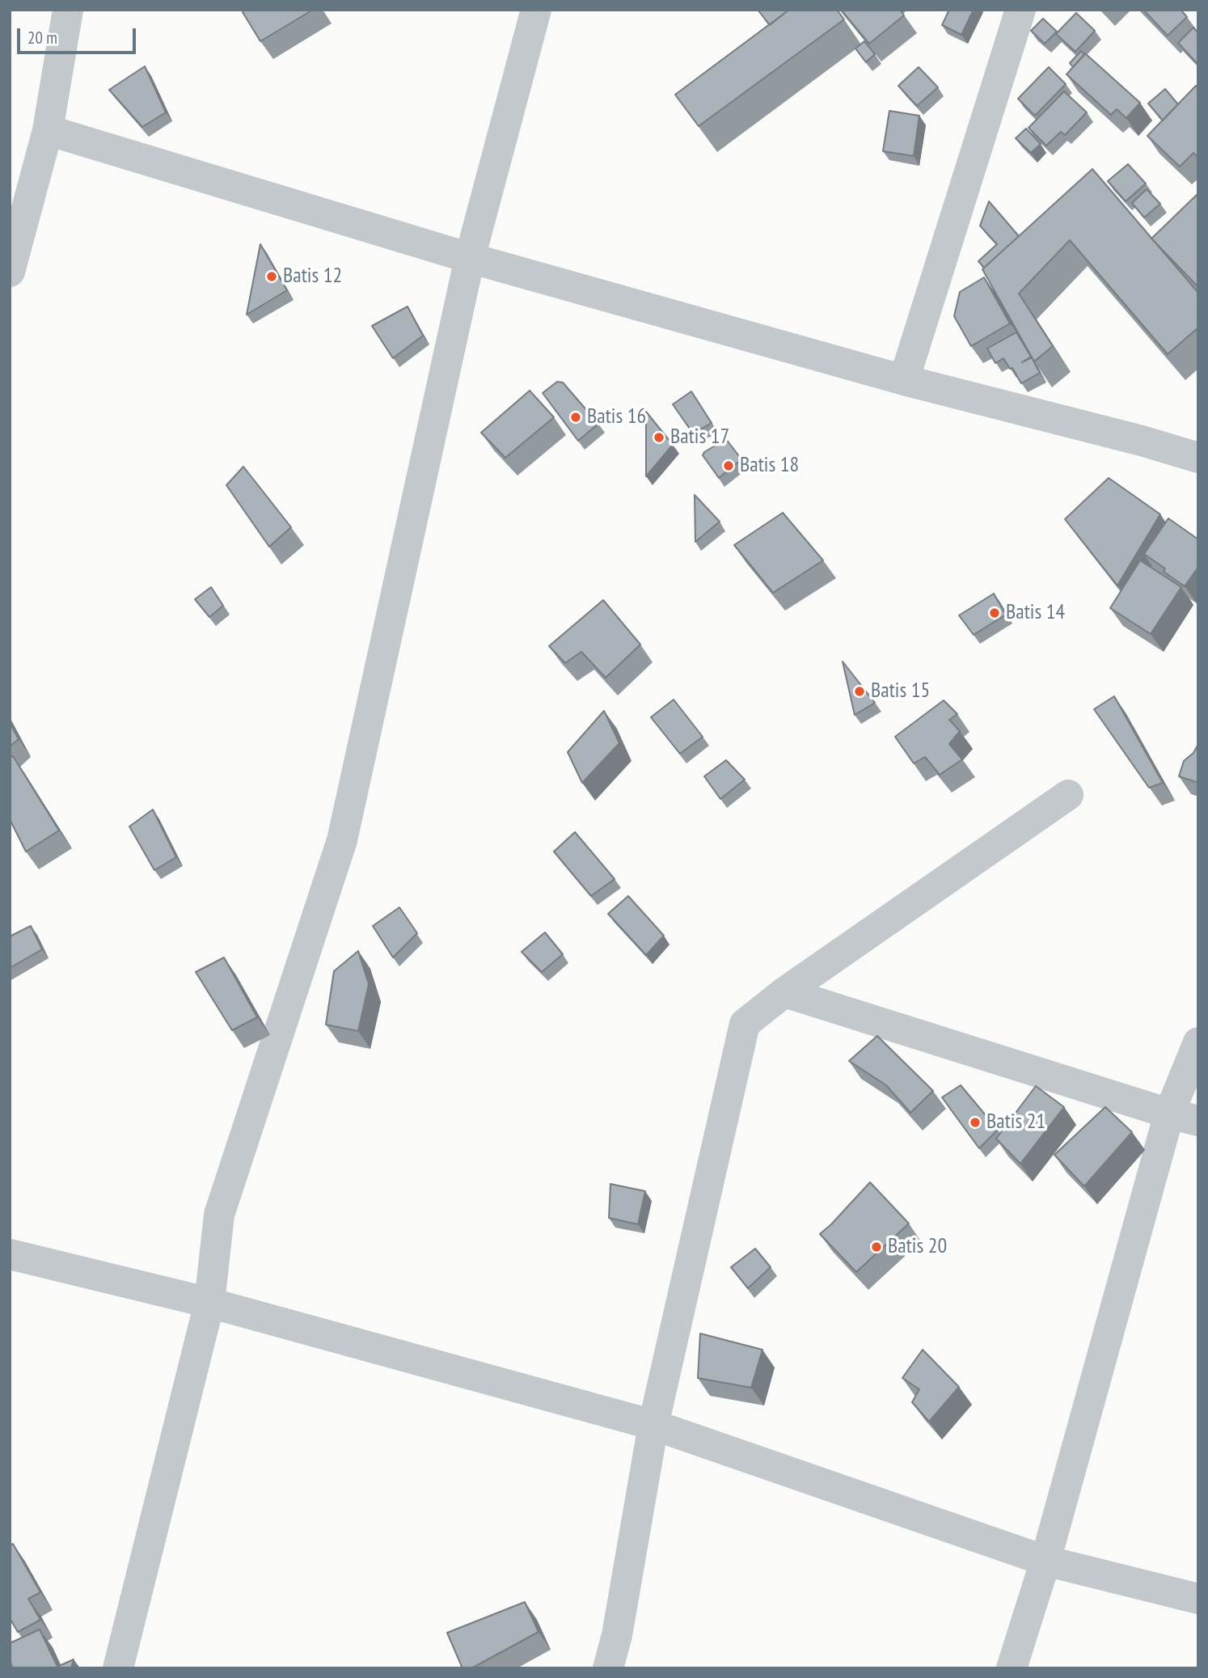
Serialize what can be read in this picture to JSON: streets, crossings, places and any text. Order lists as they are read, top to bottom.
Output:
{
  "places": [
    "Batis 12",
    "Batis 16",
    "Batis 17",
    "Batis 18",
    "Batis 14",
    "Batis 15",
    "Batis 21",
    "Batis 20"
  ],
  "scale_bar": "20 m"
}
